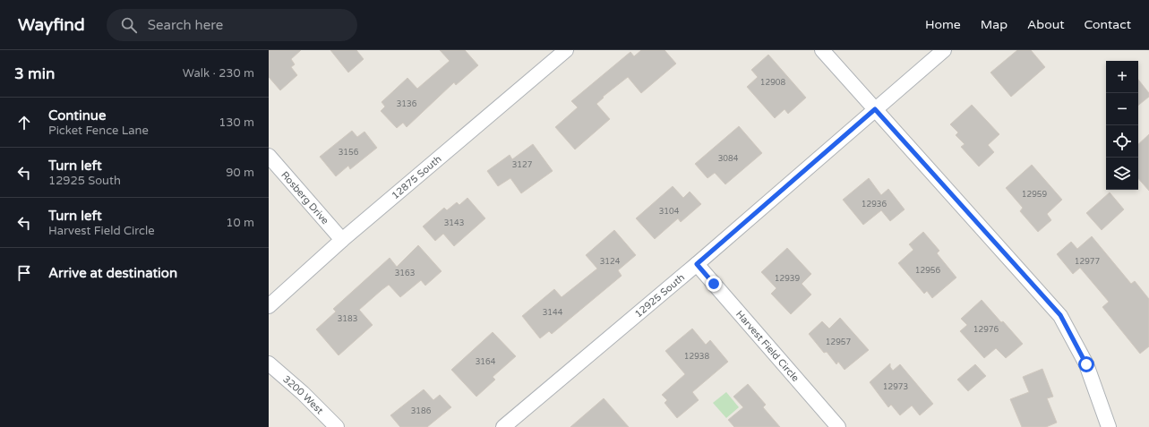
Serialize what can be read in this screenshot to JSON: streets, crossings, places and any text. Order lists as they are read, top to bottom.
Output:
{
  "streets": {
    "street": [
      "12875 South",
      "Rosberg Drive",
      "12925 South",
      "Harvest Field Circle",
      "3200 West"
    ]
  },
  "crossings": [
    ["12875 South", "Rosberg Drive"],
    ["12925 South", "Harvest Field Circle"]
  ],
  "house_numbers": [
    "12908",
    "3136",
    "3156",
    "3084",
    "3127",
    "12959",
    "12936",
    "3104",
    "3143",
    "3124",
    "12977",
    "12956",
    "3163",
    "12939",
    "3144",
    "3183",
    "12976",
    "12957",
    "12938",
    "3164",
    "12973",
    "3186"
  ],
  "page": {
    "header": "Wayfind",
    "search": "Search here",
    "nav": [
      "Home",
      "Map",
      "About",
      "Contact"
    ],
    "heading": ["3 min", "Walk · 230 m"],
    "map_buttons": ["+", "−"],
    "list": [
      ["Continue", "Picket Fence Lane", "130 m"],
      ["Turn left", "12925 South", "90 m"],
      ["Turn left", "Harvest Field Circle", "10 m"],
      "Arrive at destination"
    ]
  }
}
